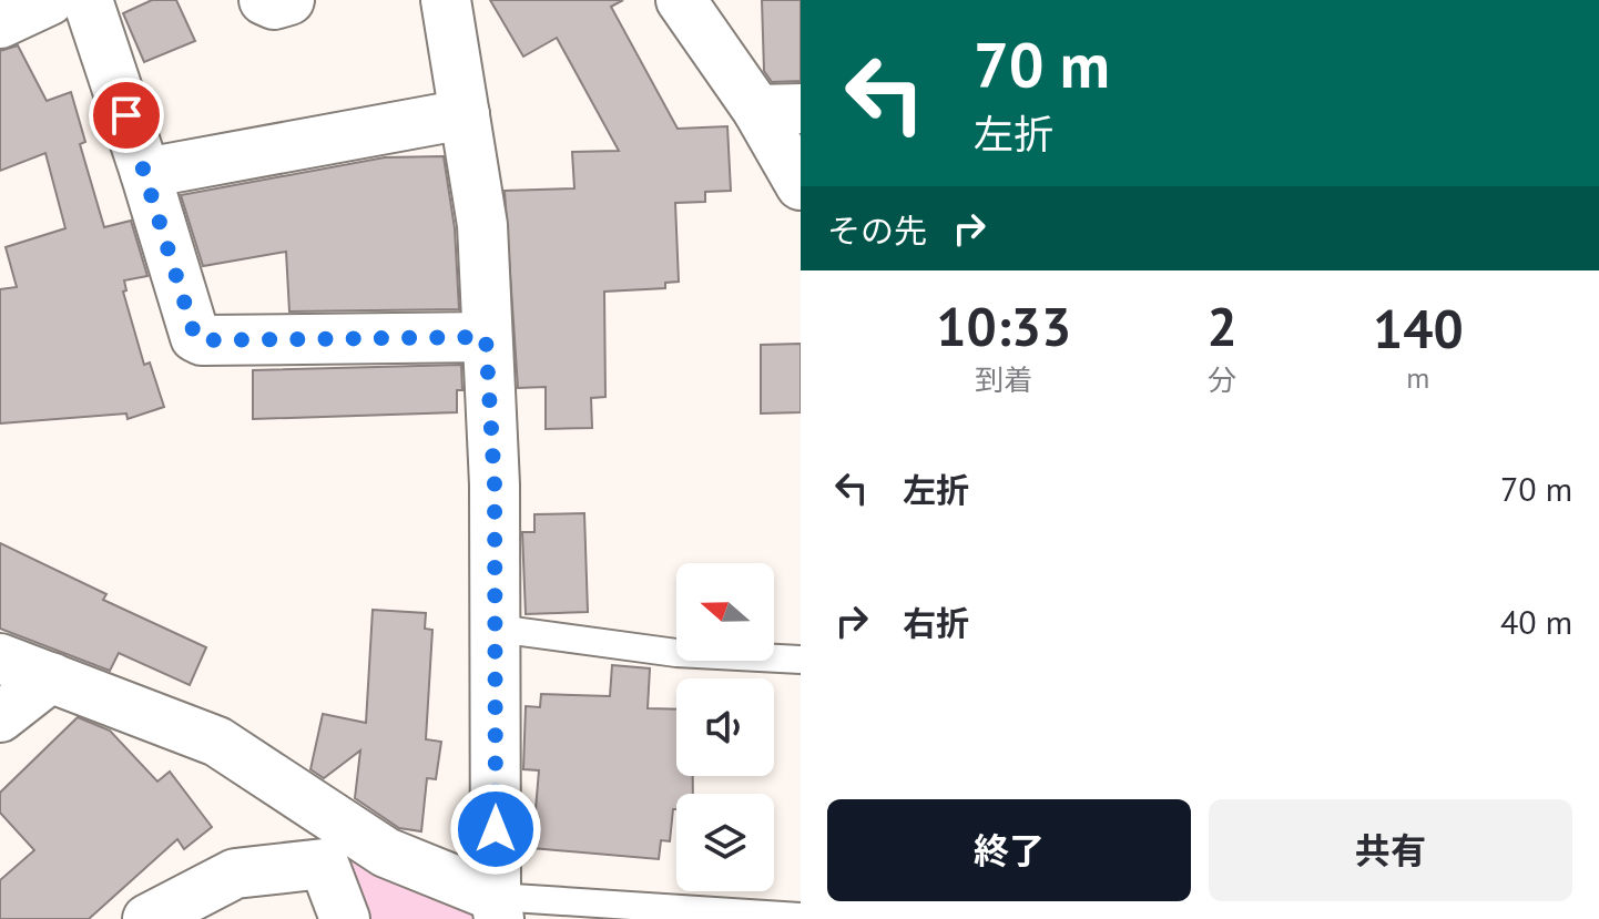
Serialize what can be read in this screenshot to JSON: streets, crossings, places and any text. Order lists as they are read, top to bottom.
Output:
{
  "north": "left",
  "page": {
    "turn": ["70 m", "左折"],
    "then": "その先",
    "eta": [
      "10:33",
      "到着",
      "2",
      "分",
      "140",
      "m"
    ],
    "list": [
      {
        "name": "左折",
        "value": "70 m"
      },
      {
        "name": "右折",
        "value": "40 m"
      }
    ],
    "buttons": ["終了", "共有"]
  }
}
